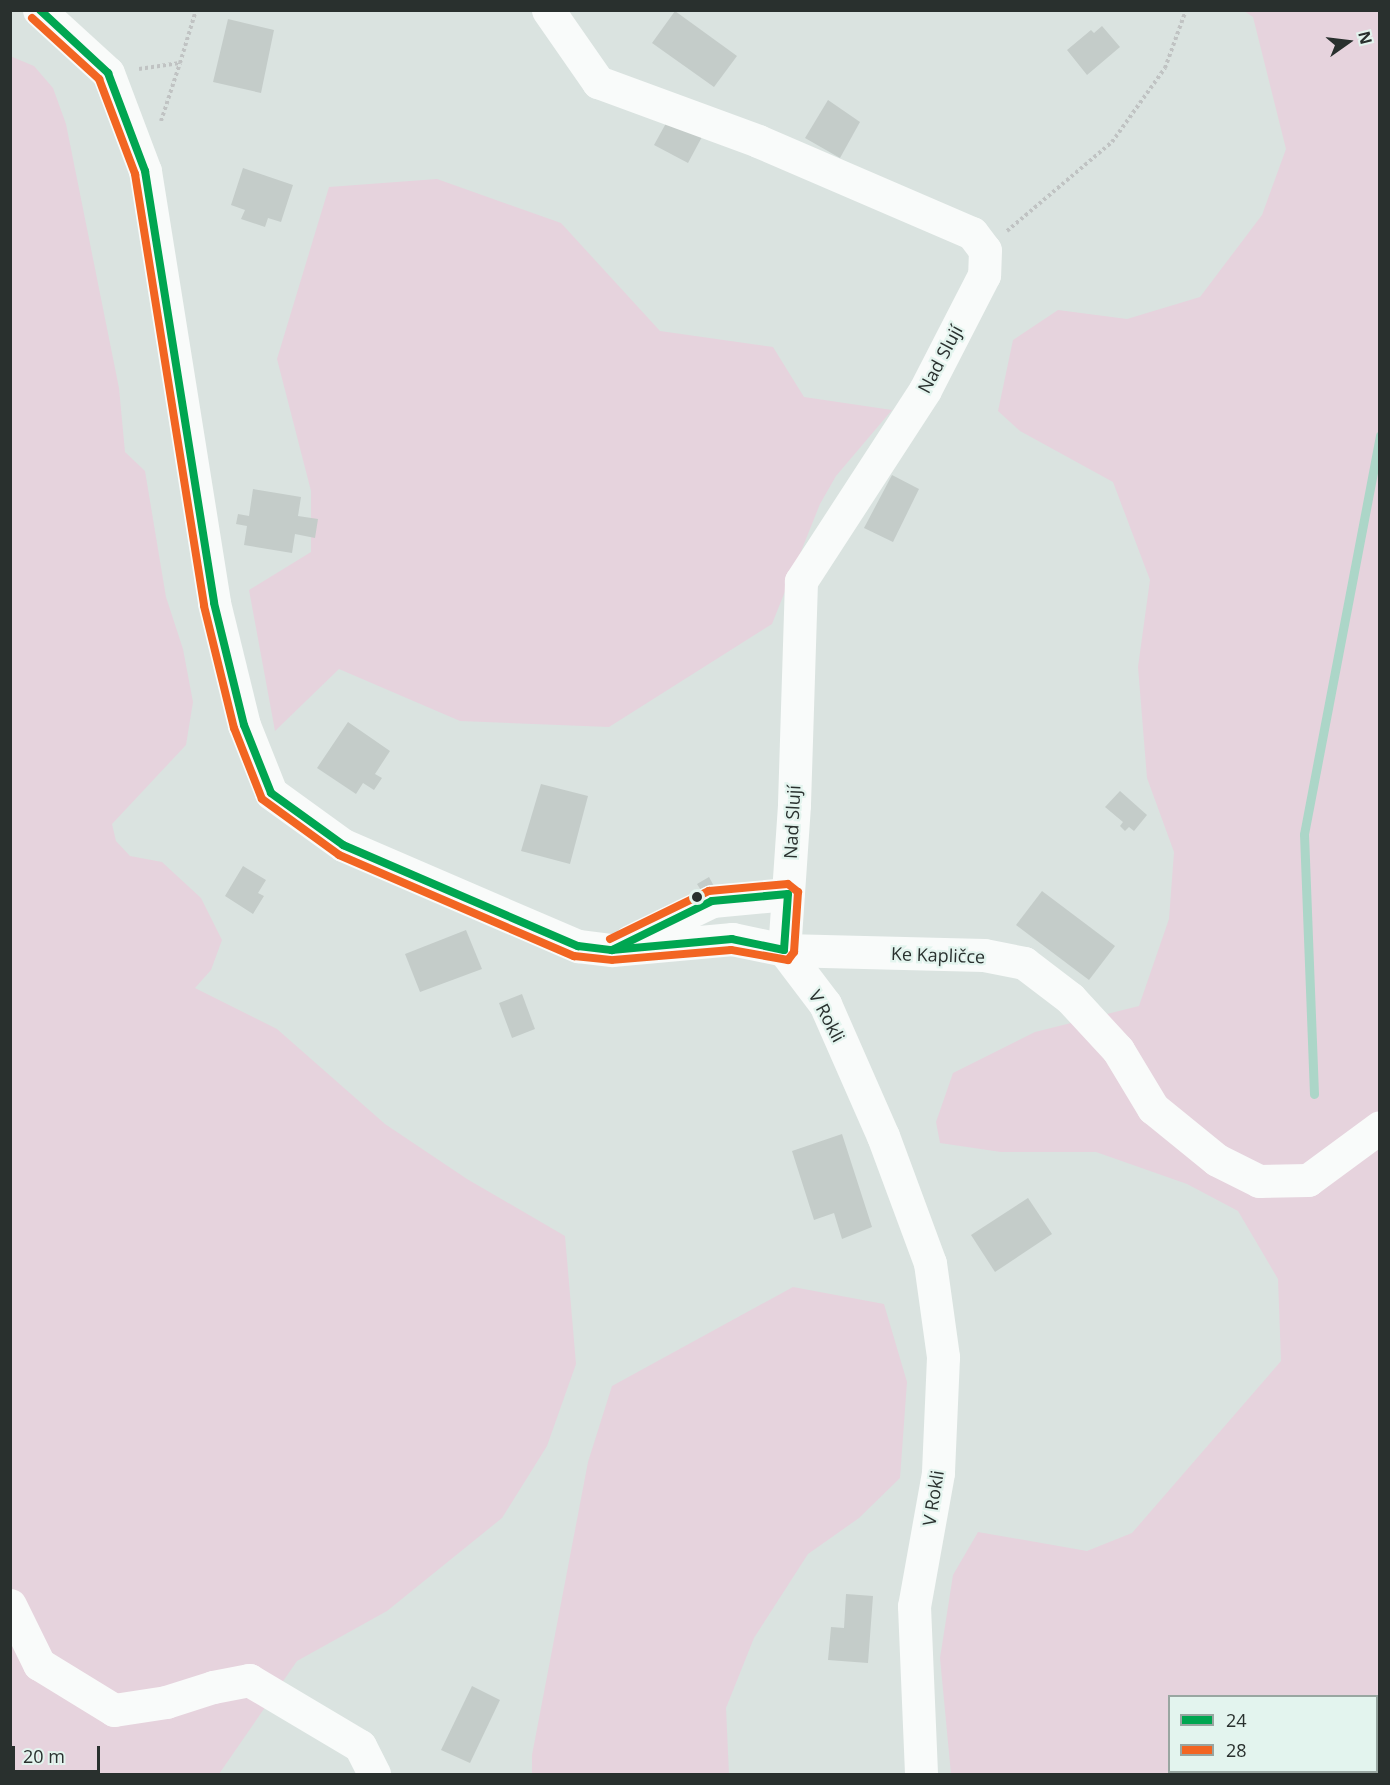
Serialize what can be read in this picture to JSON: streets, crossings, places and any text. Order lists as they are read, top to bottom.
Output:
{
  "streets": {
    "street": ["Nad Slují", "Ke Kapličce", "V Rokli"]
  },
  "crossings": [
    ["Nad Slují", "Ke Kapličce"],
    ["Nad Slují", "V Rokli"],
    ["Ke Kapličce", "V Rokli"]
  ],
  "lines": ["transit line 24", "transit line 28"],
  "legend": ["24", "28"],
  "scale_bar": "20 m",
  "north": "right"
}
